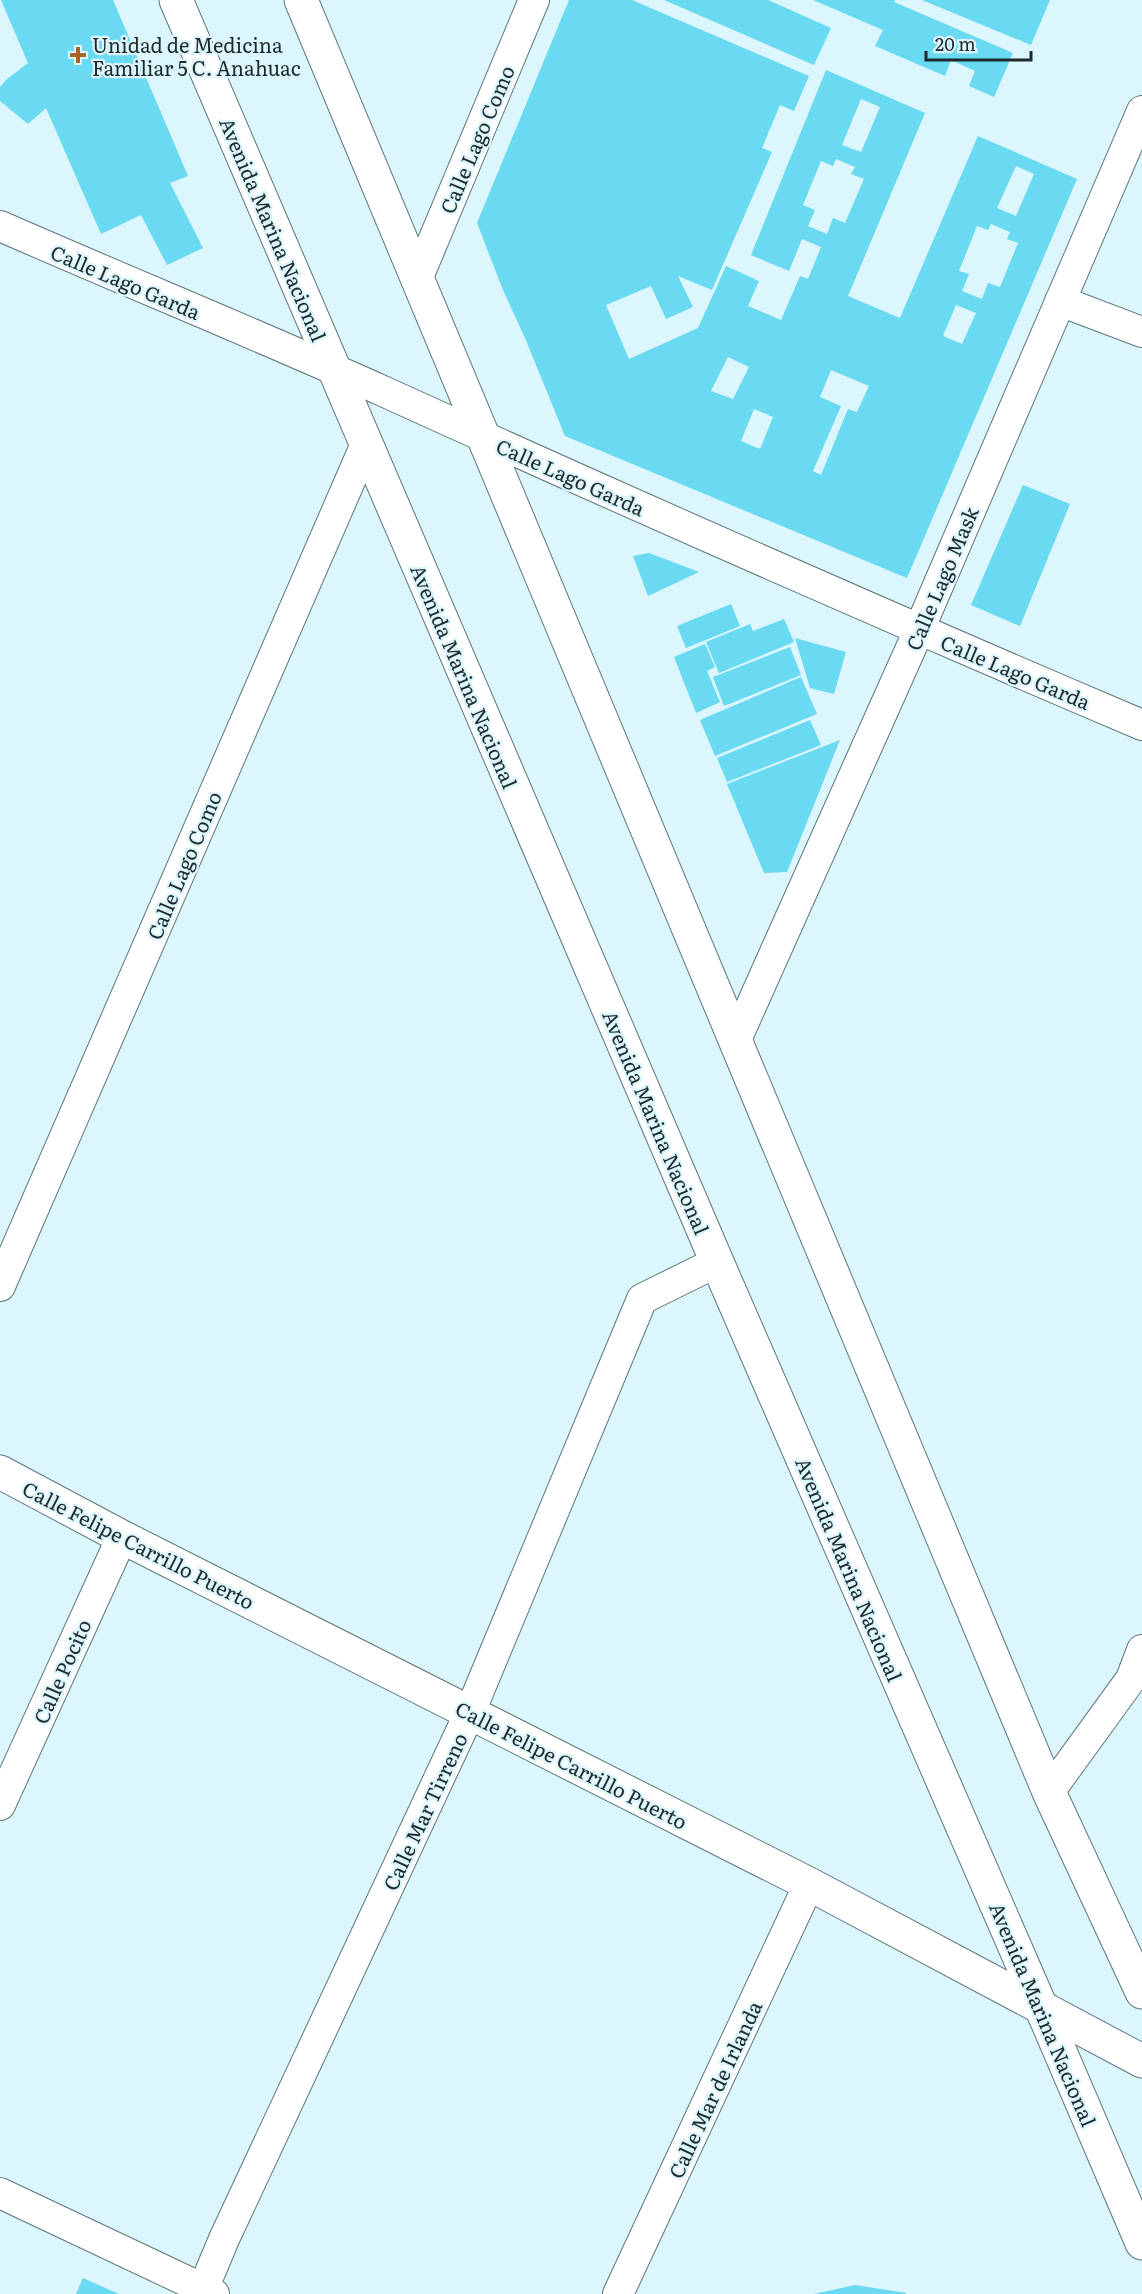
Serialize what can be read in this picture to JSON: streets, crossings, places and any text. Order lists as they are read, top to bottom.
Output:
{
  "streets": {
    "main road": ["Avenida Marina Nacional", "Calle Felipe Carrillo Puerto"],
    "street": [
      "Calle Lago Como",
      "Calle Lago Garda",
      "Calle Lago Mask",
      "Calle Pocito",
      "Calle Mar Tirreno",
      "Calle Mar de Irlanda"
    ]
  },
  "crossings": [
    ["Calle Lago Como", "Avenida Marina Nacional"],
    ["Avenida Marina Nacional", "Calle Lago Garda"],
    ["Avenida Marina Nacional", "Calle Felipe Carrillo Puerto"],
    ["Avenida Marina Nacional", "Calle Mar Tirreno"],
    ["Calle Lago Garda", "Calle Lago Mask"],
    ["Calle Felipe Carrillo Puerto", "Calle Pocito"],
    ["Calle Felipe Carrillo Puerto", "Calle Mar Tirreno"],
    ["Calle Felipe Carrillo Puerto", "Calle Mar de Irlanda"]
  ],
  "places": {
    "health": ["Unidad de Medicina Familiar 5 C. Anahuac"]
  },
  "scale_bar": "20 m"
}
